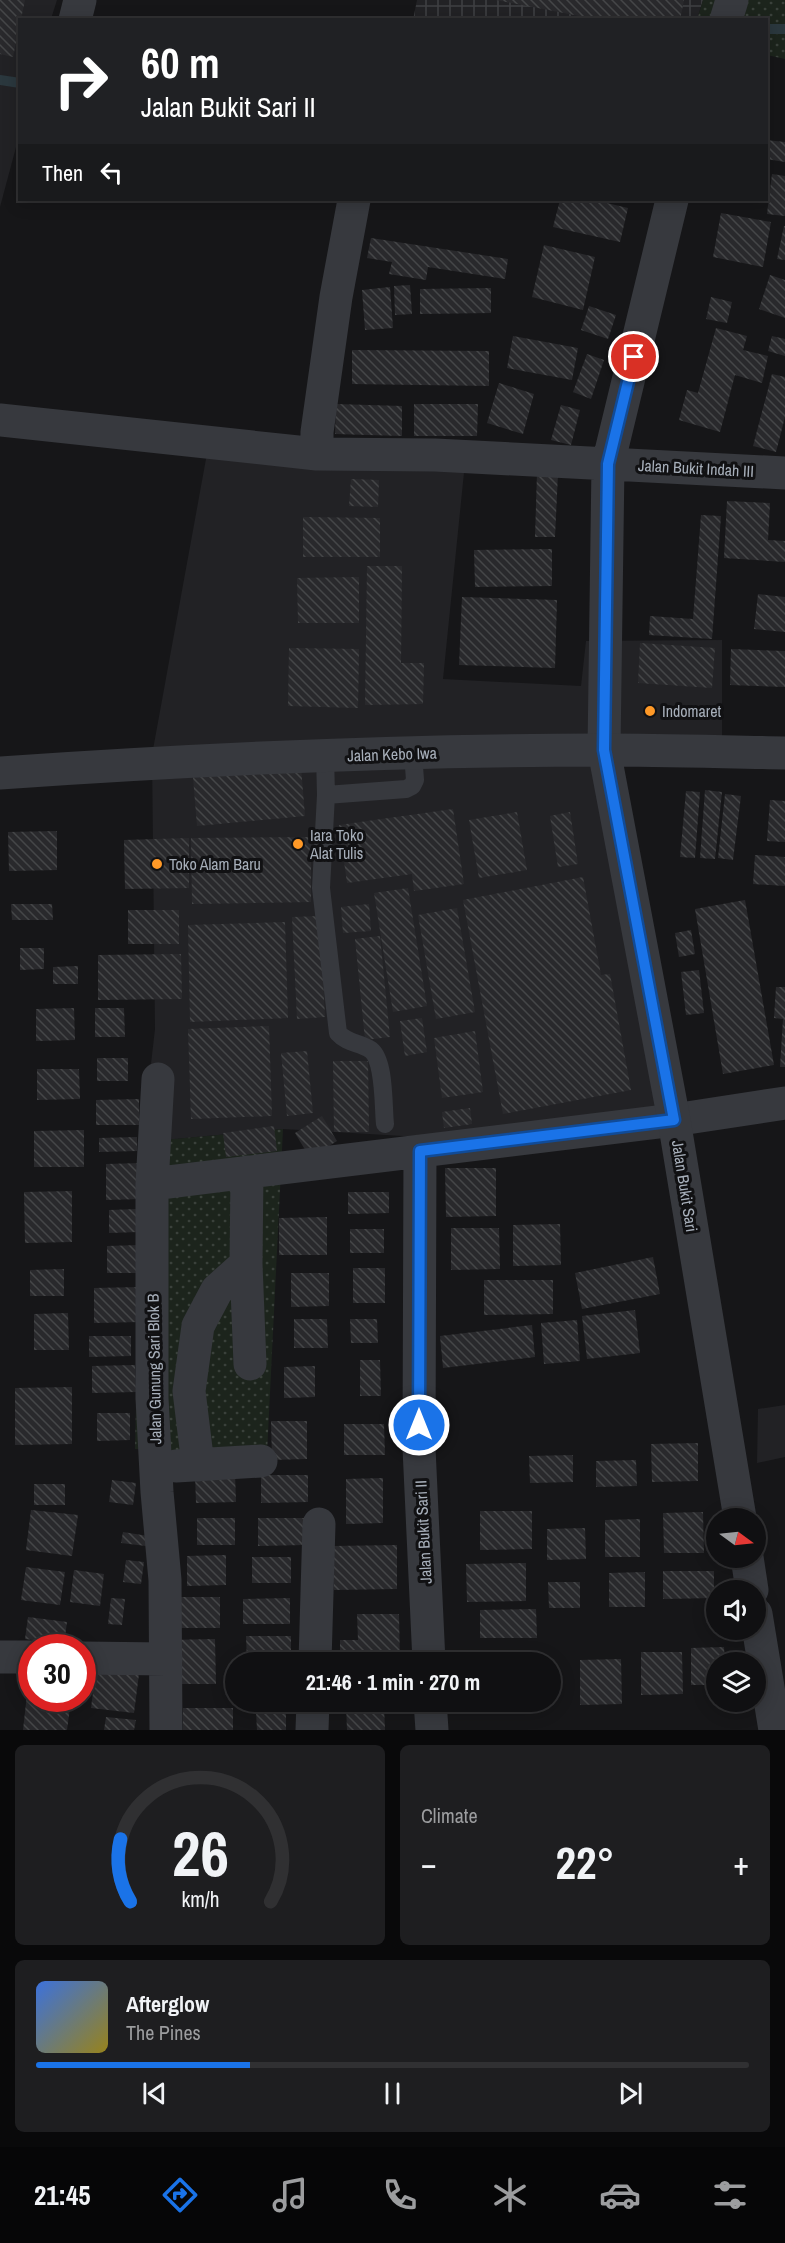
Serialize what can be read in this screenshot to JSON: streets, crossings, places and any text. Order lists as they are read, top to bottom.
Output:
{
  "streets": {
    "street": [
      "Jalan Bukit Indah III",
      "Jalan Kebo Iwa",
      "Jalan Bukit Sari",
      "Jalan Gunung Sari Blok B",
      "Jalan Bukit Sari II"
    ]
  },
  "crossings": [
    ["Jalan Bukit Indah III", "Jalan Bukit Sari"],
    ["Jalan Kebo Iwa", "Jalan Bukit Sari"]
  ],
  "places": ["Indomaret", "Iara Toko Alat Tulis", "Toko Alam Baru"],
  "north": "right",
  "page": {
    "turn": ["60 m", "Jalan Bukit Sari II"],
    "then": "Then",
    "limit": "30",
    "trip": "21:46 · 1 min · 270 m",
    "tile": "Climate",
    "heat": ["−", "22°", "+"],
    "song": ["Afterglow", "The Pines"],
    "tabs": "21:45",
    "gauge": ["26", "km/h"]
  }
}
